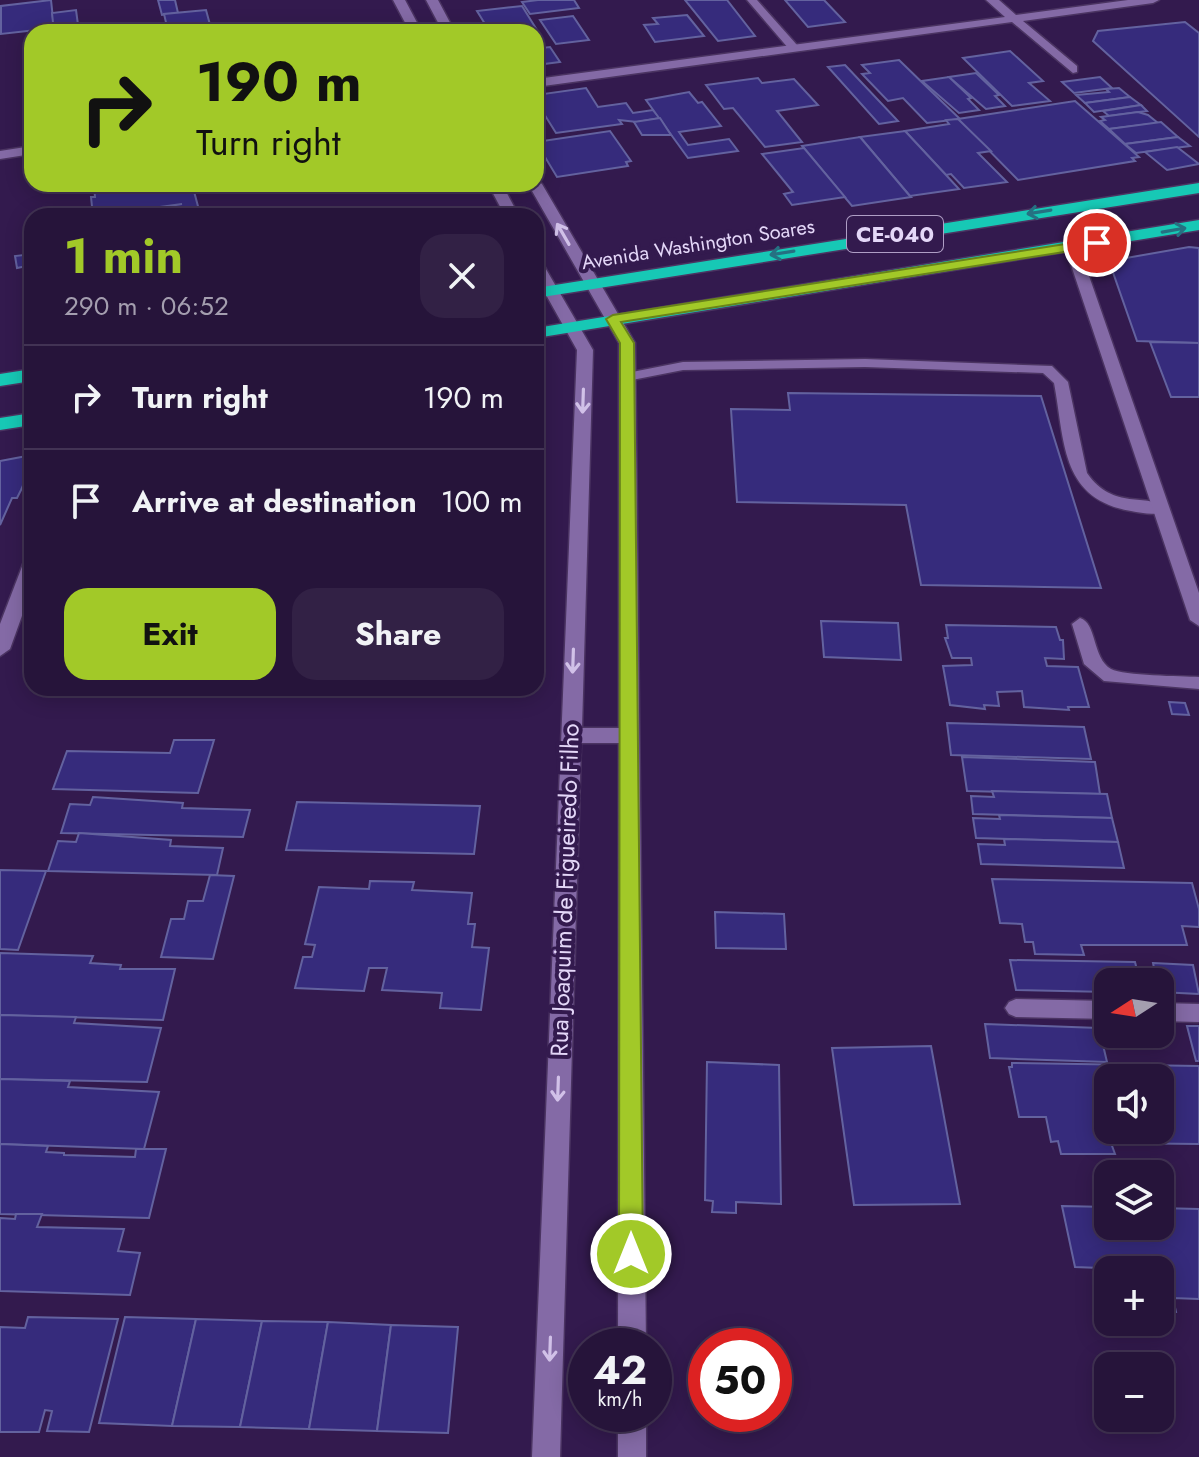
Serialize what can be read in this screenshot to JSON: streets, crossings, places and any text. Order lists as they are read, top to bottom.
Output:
{
  "streets": {
    "highway": ["CE-040", "Avenida Washington Soares"],
    "main road": ["Rua Joaquim de Figueiredo Filho"]
  },
  "crossings": [
    ["CE-040", "Rua Joaquim de Figueiredo Filho"]
  ],
  "north": "left",
  "page": {
    "turn": ["190 m", "Turn right"],
    "heading": ["1 min", "290 m · 06:52"],
    "list": [
      {
        "name": "Turn right",
        "value": "190 m"
      },
      {
        "name": "Arrive at destination",
        "value": "100 m"
      }
    ],
    "buttons": ["Exit", "Share"],
    "map_buttons": ["+", "−"],
    "speed": "42 km/h",
    "limit": "50"
  }
}
